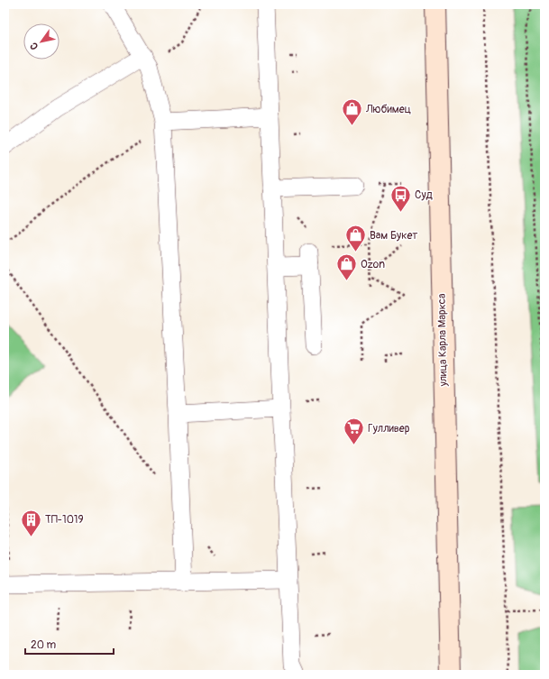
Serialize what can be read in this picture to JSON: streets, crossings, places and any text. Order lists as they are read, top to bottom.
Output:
{
  "streets": {
    "main road": ["улица Карла Маркса"]
  },
  "places": {
    "shop": ["Любимец", "Вам Букет", "Ozon"],
    "bus stop": ["Суд"],
    "supermarket": ["Гулливер"],
    "building": ["ТП-1019"]
  },
  "scale_bar": "20 m",
  "north": "bottom left"
}
